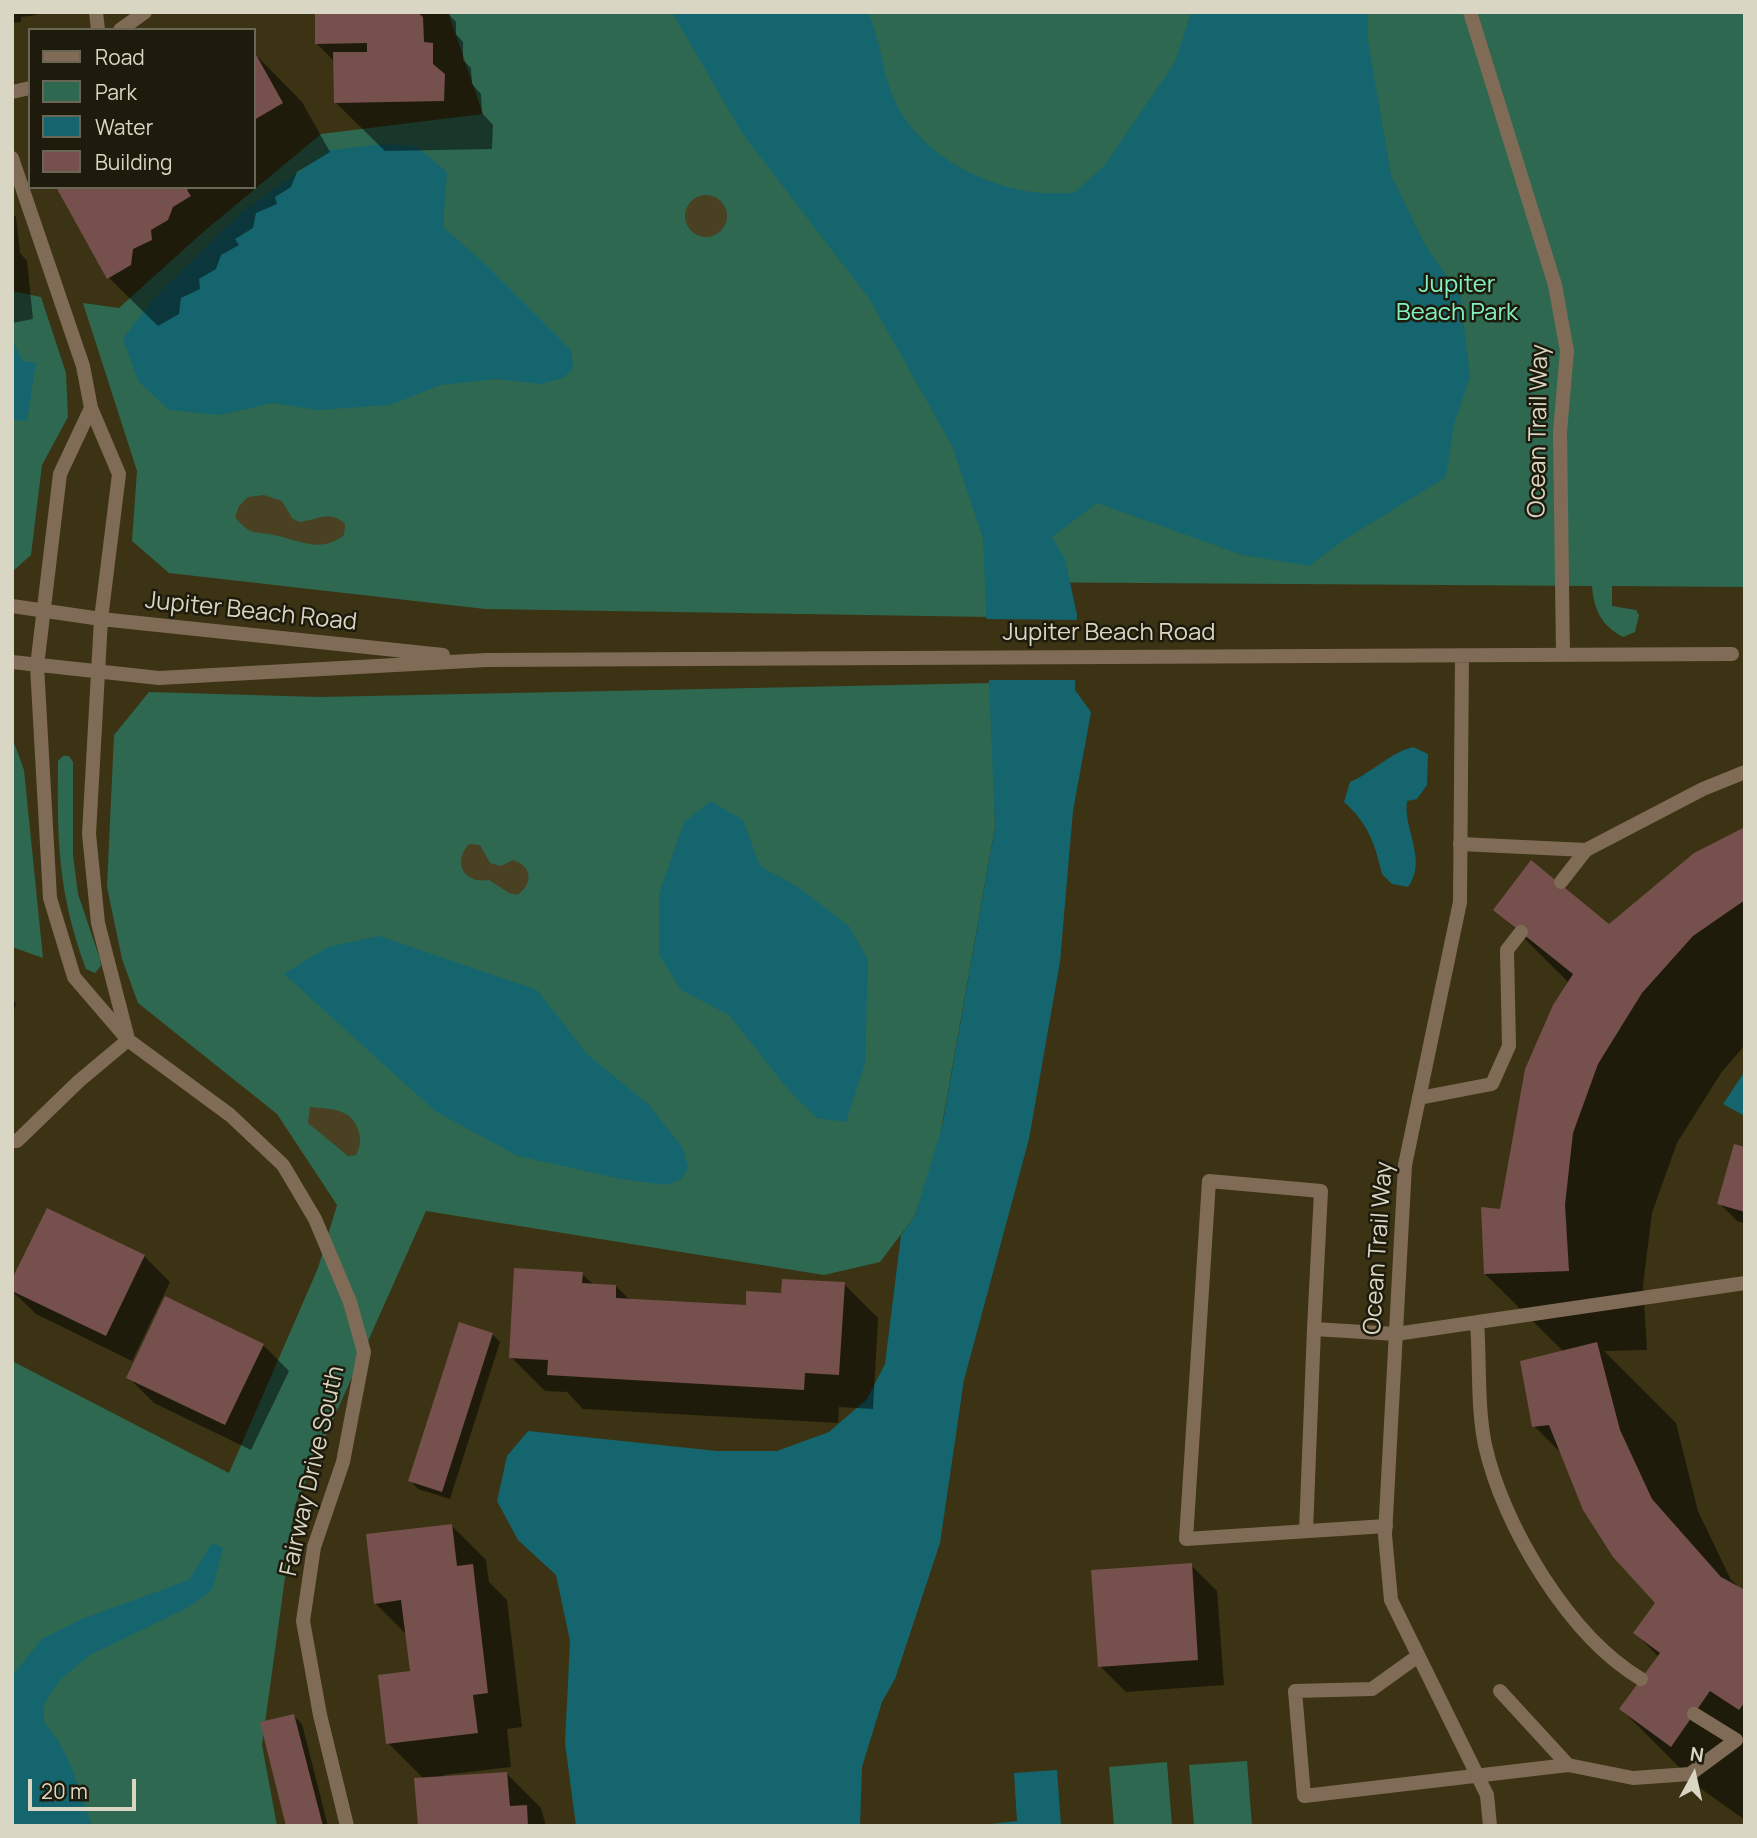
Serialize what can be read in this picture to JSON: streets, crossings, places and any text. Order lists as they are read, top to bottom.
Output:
{
  "streets": {
    "street": ["Ocean Trail Way", "Jupiter Beach Road", "Fairway Drive South"]
  },
  "crossings": [
    ["Ocean Trail Way", "Jupiter Beach Road"],
    ["Jupiter Beach Road", "Fairway Drive South"]
  ],
  "parks": ["Jupiter Beach Park"],
  "legend": [
    "Road",
    "Park",
    "Water",
    "Building"
  ],
  "scale_bar": "20 m",
  "north": "top"
}
